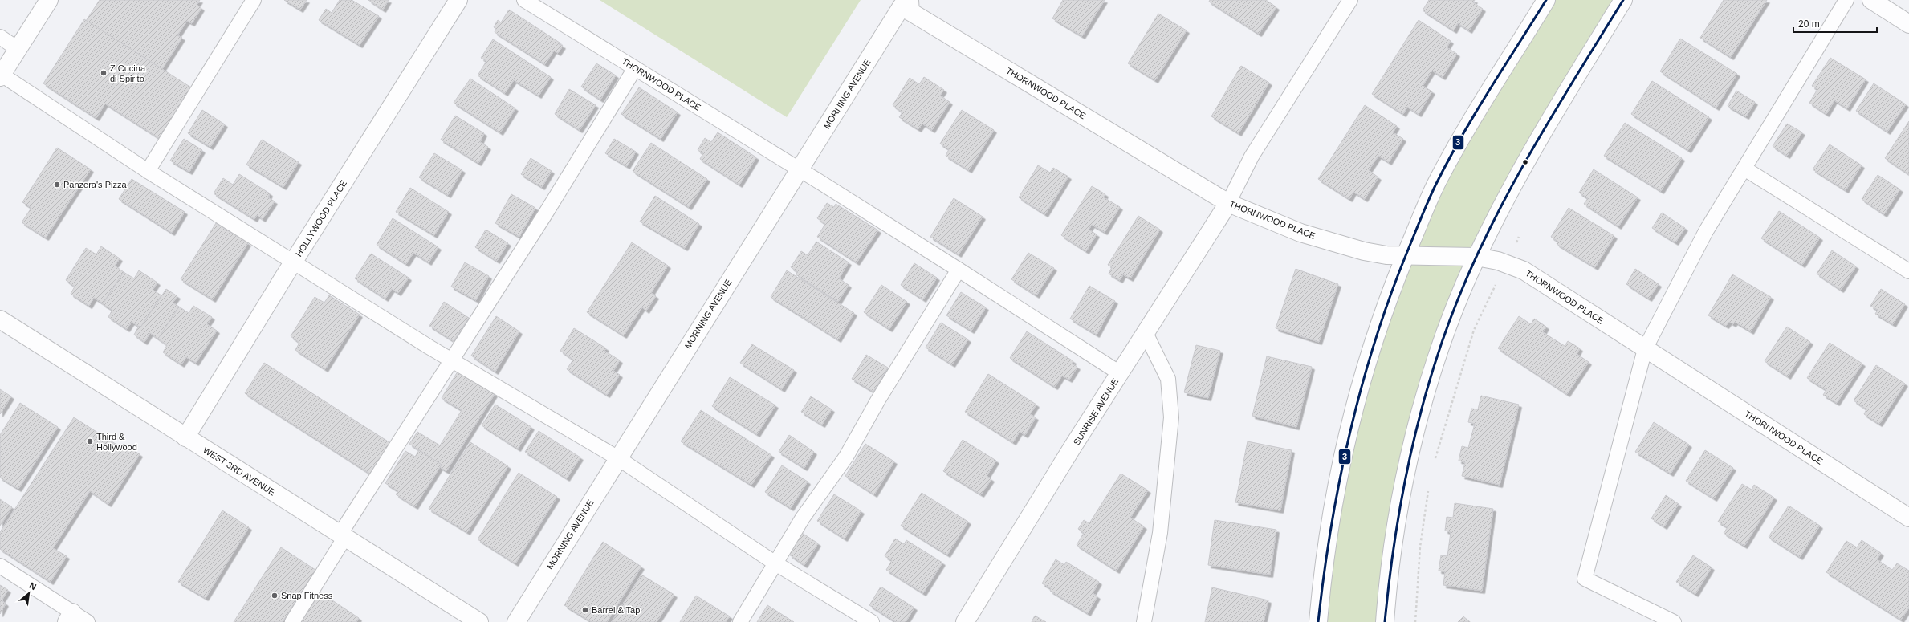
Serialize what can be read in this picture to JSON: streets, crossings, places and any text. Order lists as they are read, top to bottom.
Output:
{
  "streets": {
    "street": [
      "THORNWOOD PLACE",
      "MORNING AVENUE",
      "HOLLYWOOD PLACE",
      "SUNRISE AVENUE",
      "WEST 3RD AVENUE"
    ]
  },
  "crossings": [
    ["THORNWOOD PLACE", "MORNING AVENUE"],
    ["THORNWOOD PLACE", "SUNRISE AVENUE"],
    ["HOLLYWOOD PLACE", "WEST 3RD AVENUE"]
  ],
  "places": [
    "Z Cucina di Spirito",
    "Panzera's Pizza",
    "Third & Hollywood",
    "Snap Fitness",
    "Barrel & Tap"
  ],
  "lines": ["transit line 3"],
  "scale_bar": "20 m",
  "north": "top right"
}
